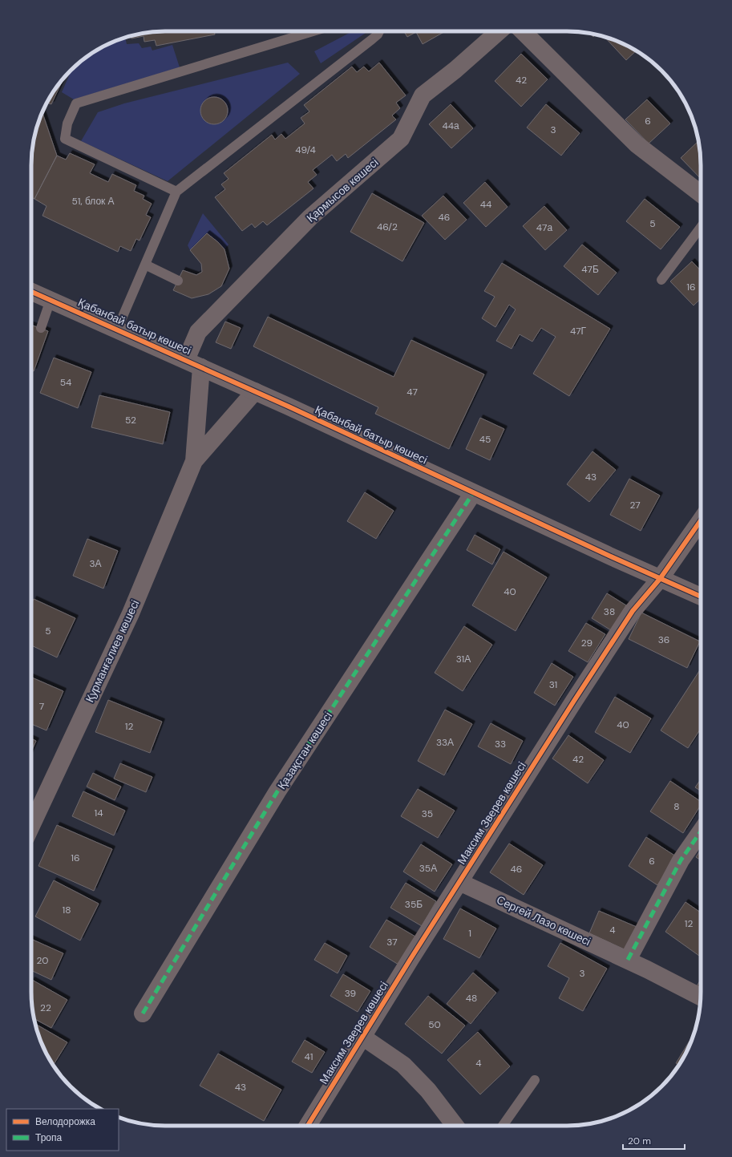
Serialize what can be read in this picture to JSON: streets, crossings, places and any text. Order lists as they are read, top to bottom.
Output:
{
  "streets": {
    "street": [
      "Қармысов көшесі",
      "Қабанбай батыр көшесі",
      "Қурманғалиев көшесі",
      "Қазақстан көшесі",
      "Максим Зверев көшесі",
      "Сергей Лазо көшесі"
    ]
  },
  "crossings": [
    ["Қармысов көшесі", "Қабанбай батыр көшесі"],
    ["Қабанбай батыр көшесі", "Қазақстан көшесі"],
    ["Қабанбай батыр көшесі", "Максим Зверев көшесі"],
    ["Максим Зверев көшесі", "Сергей Лазо көшесі"]
  ],
  "house_numbers": [
    "42",
    "6",
    "44а",
    "3",
    "49/4",
    "51, блок А",
    "44",
    "46",
    "5",
    "46/2",
    "47а",
    "47Б",
    "16",
    "47Г",
    "54",
    "47",
    "52",
    "45",
    "43",
    "27",
    "3А",
    "40",
    "38",
    "5",
    "36",
    "29",
    "31А",
    "31",
    "7",
    "40",
    "12",
    "33А",
    "33",
    "42",
    "8",
    "14",
    "35",
    "16",
    "6",
    "35А",
    "46",
    "35Б",
    "18",
    "12",
    "4",
    "1",
    "37",
    "20",
    "3",
    "39",
    "48",
    "22",
    "50",
    "41",
    "4",
    "43"
  ],
  "legend": ["Велодорожка", "Тропа"],
  "scale_bar": "20 m"
}
